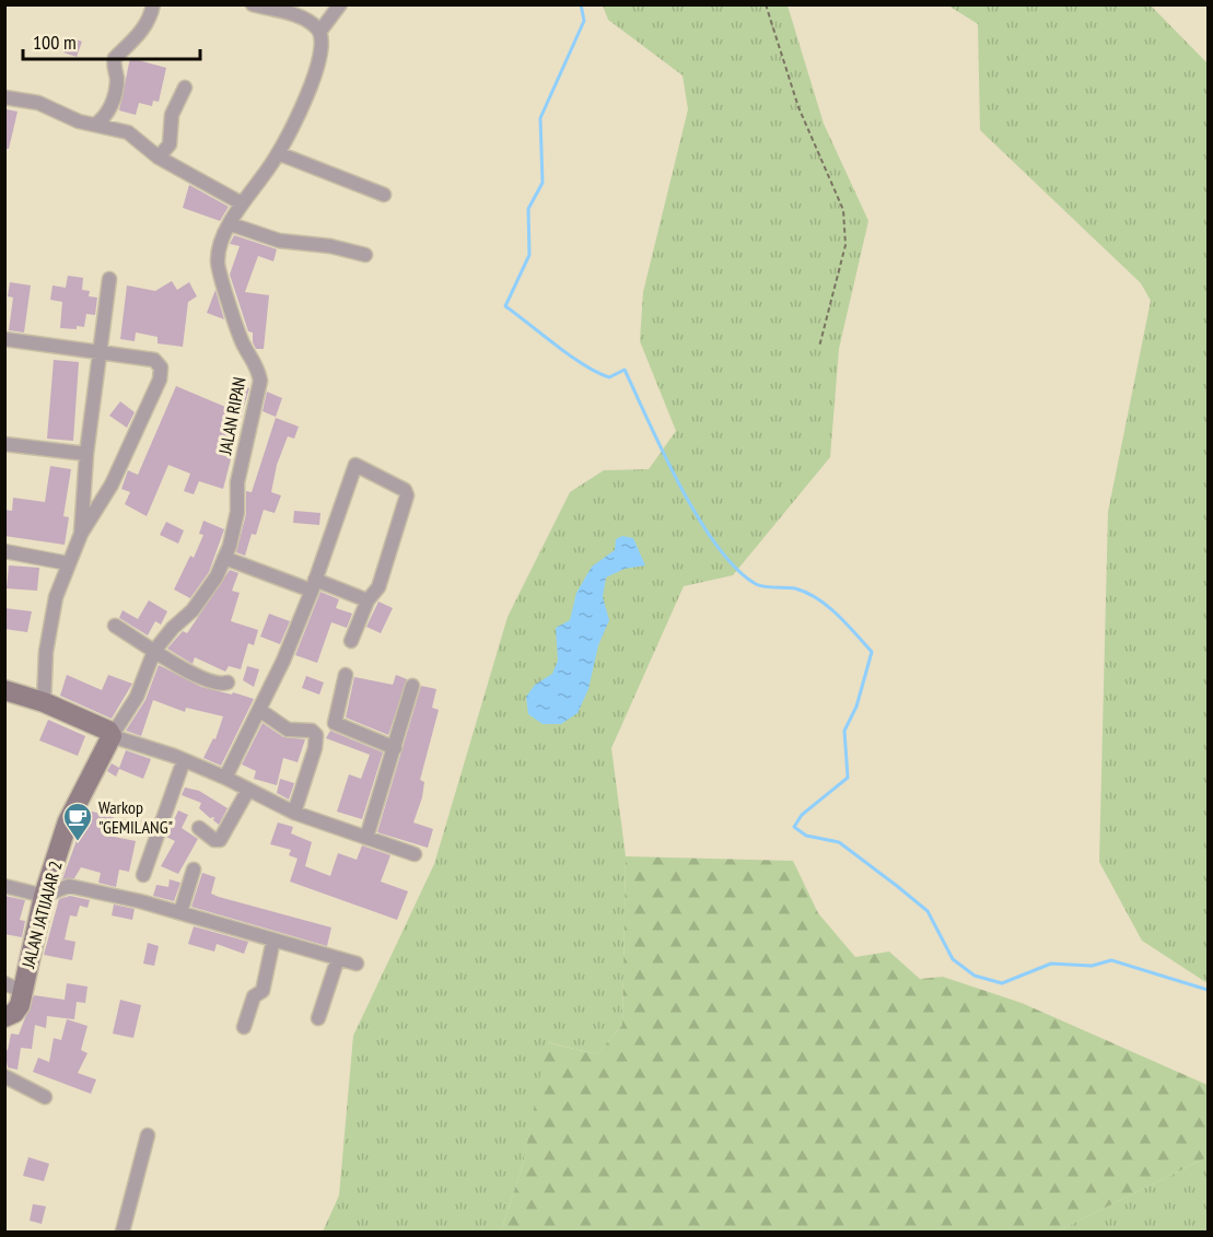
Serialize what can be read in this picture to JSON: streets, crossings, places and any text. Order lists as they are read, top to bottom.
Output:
{
  "streets": {
    "street": ["JALAN RIPAN", "JALAN JATIJAJAR 2"]
  },
  "crossings": [
    ["JALAN RIPAN", "JALAN JATIJAJAR 2"]
  ],
  "places": {
    "cafe": ["Warkop \"GEMILANG\""]
  },
  "scale_bar": "100 m"
}
